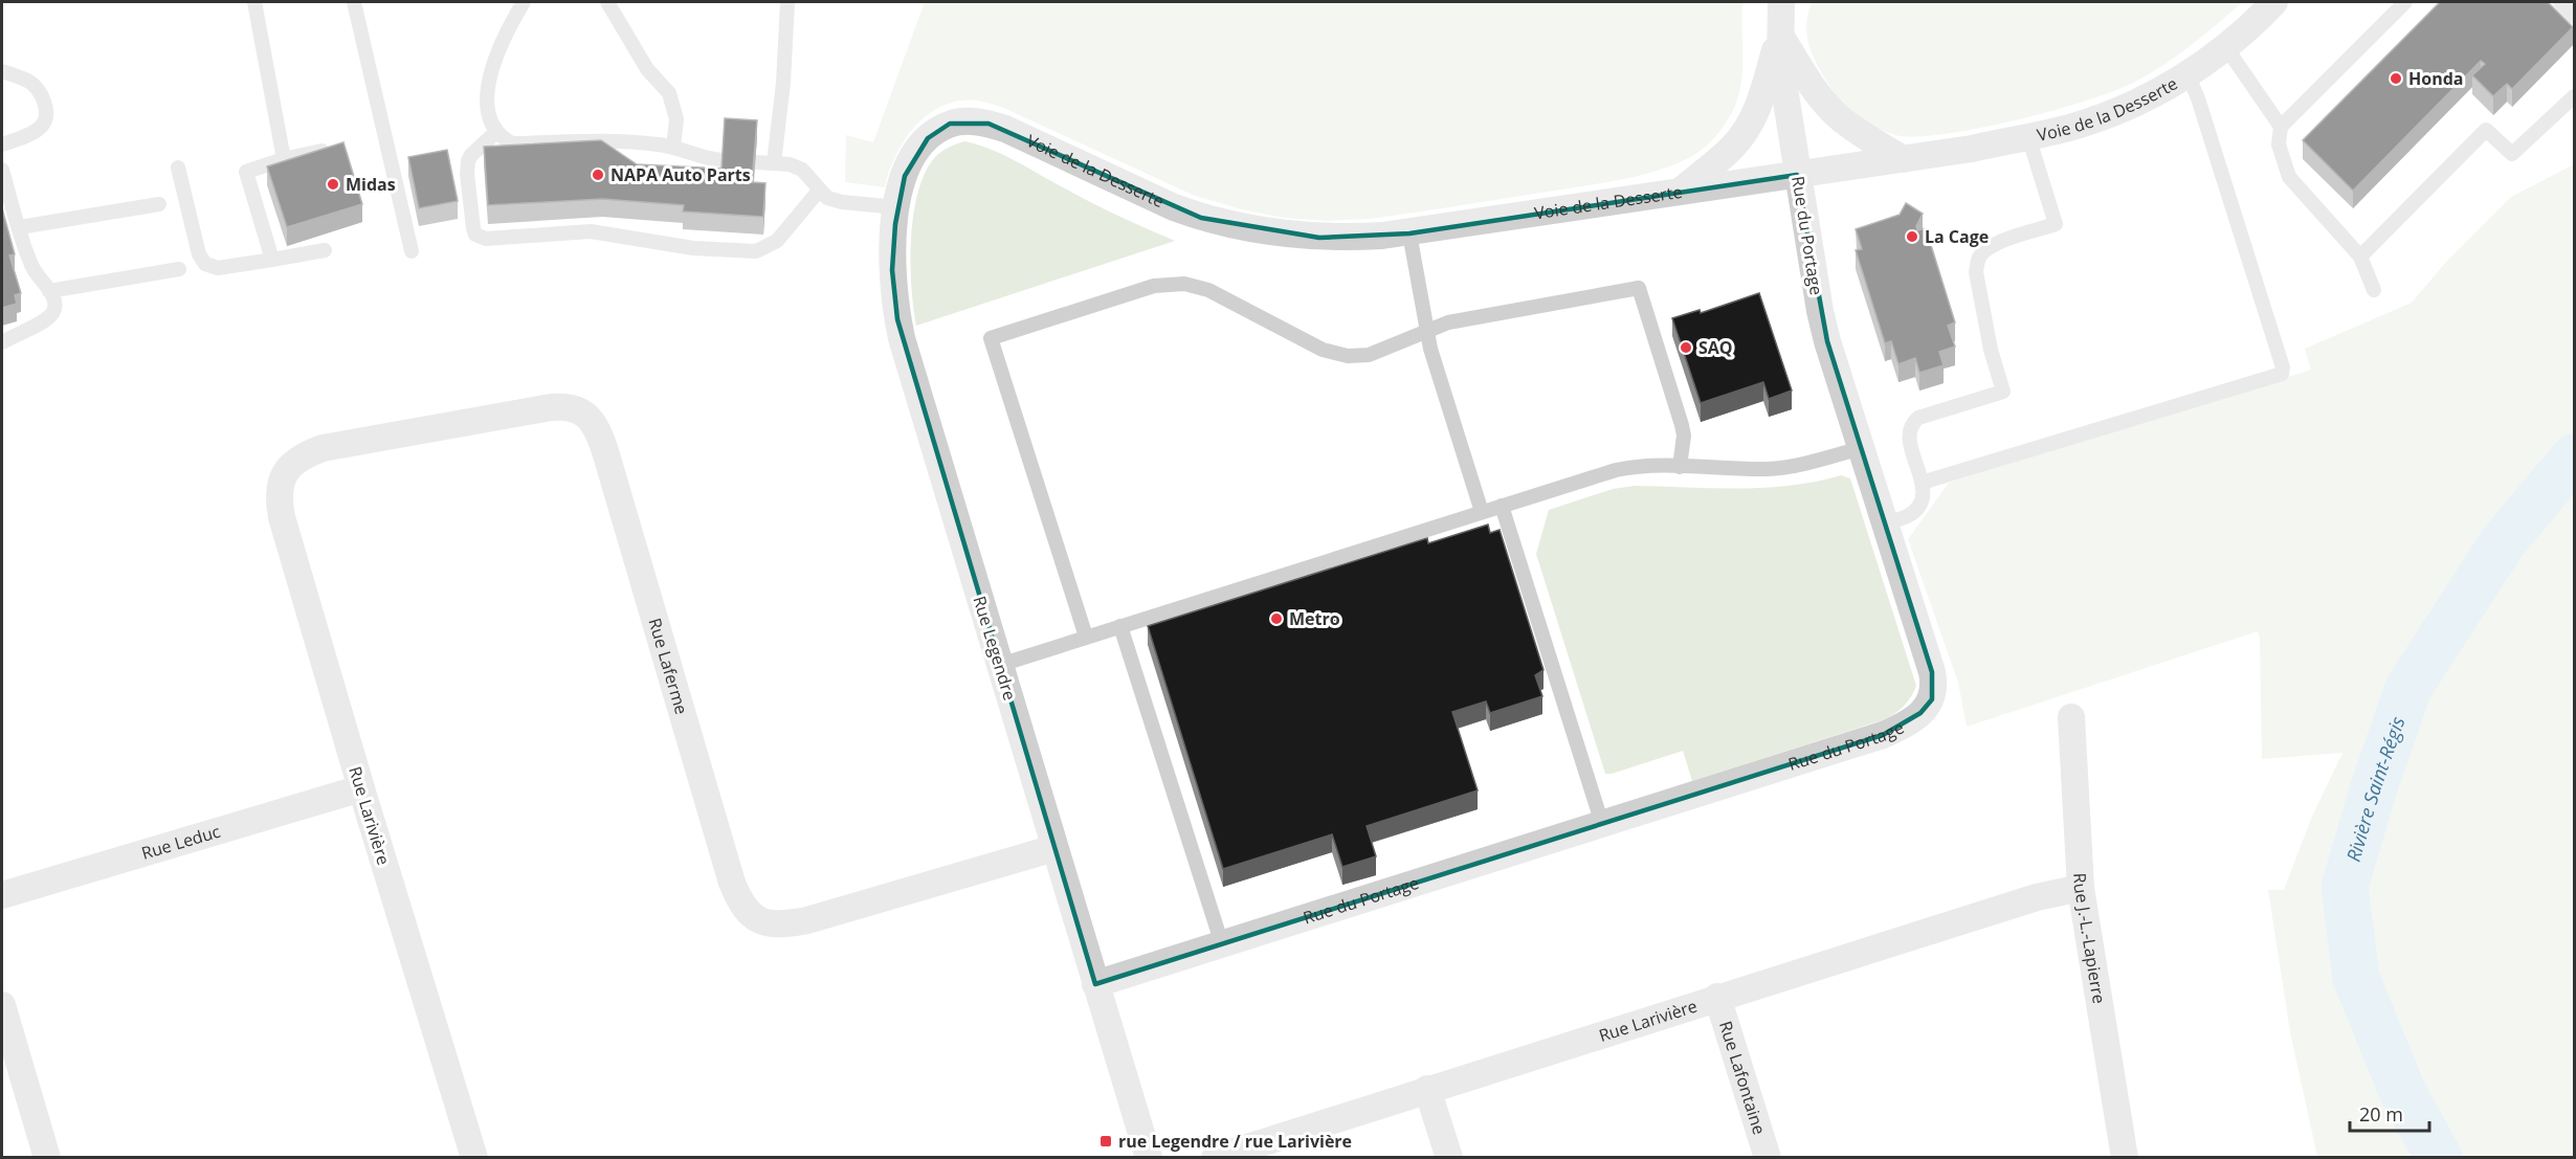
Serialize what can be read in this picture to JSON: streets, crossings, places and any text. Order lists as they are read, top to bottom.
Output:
{
  "streets": {
    "street": [
      "Voie de la Desserte",
      "Rue du Portage",
      "Rue Legendre",
      "Rue Laferme",
      "Rue Larivière",
      "Rue Leduc",
      "Rue J.-L.-Lapierre",
      "Rue Lafontaine"
    ]
  },
  "crossings": [
    ["Voie de la Desserte", "Rue du Portage"],
    ["Voie de la Desserte", "Rue Legendre"],
    ["Rue du Portage", "Rue Legendre"],
    ["Rue Legendre", "Rue Laferme"],
    ["Rue Laferme", "Rue Larivière"],
    ["Rue Larivière", "Rue Leduc"],
    ["Rue Larivière", "Rue J.-L.-Lapierre"],
    ["Rue Larivière", "Rue Lafontaine"]
  ],
  "water": ["Rivière Saint-Régis"],
  "places": {
    "other": [
      "Honda",
      "NAPA Auto Parts",
      "Midas",
      "La Cage",
      "SAQ",
      "Metro"
    ],
    "transit": ["rue Legendre / rue Larivière"]
  },
  "scale_bar": "20 m"
}
